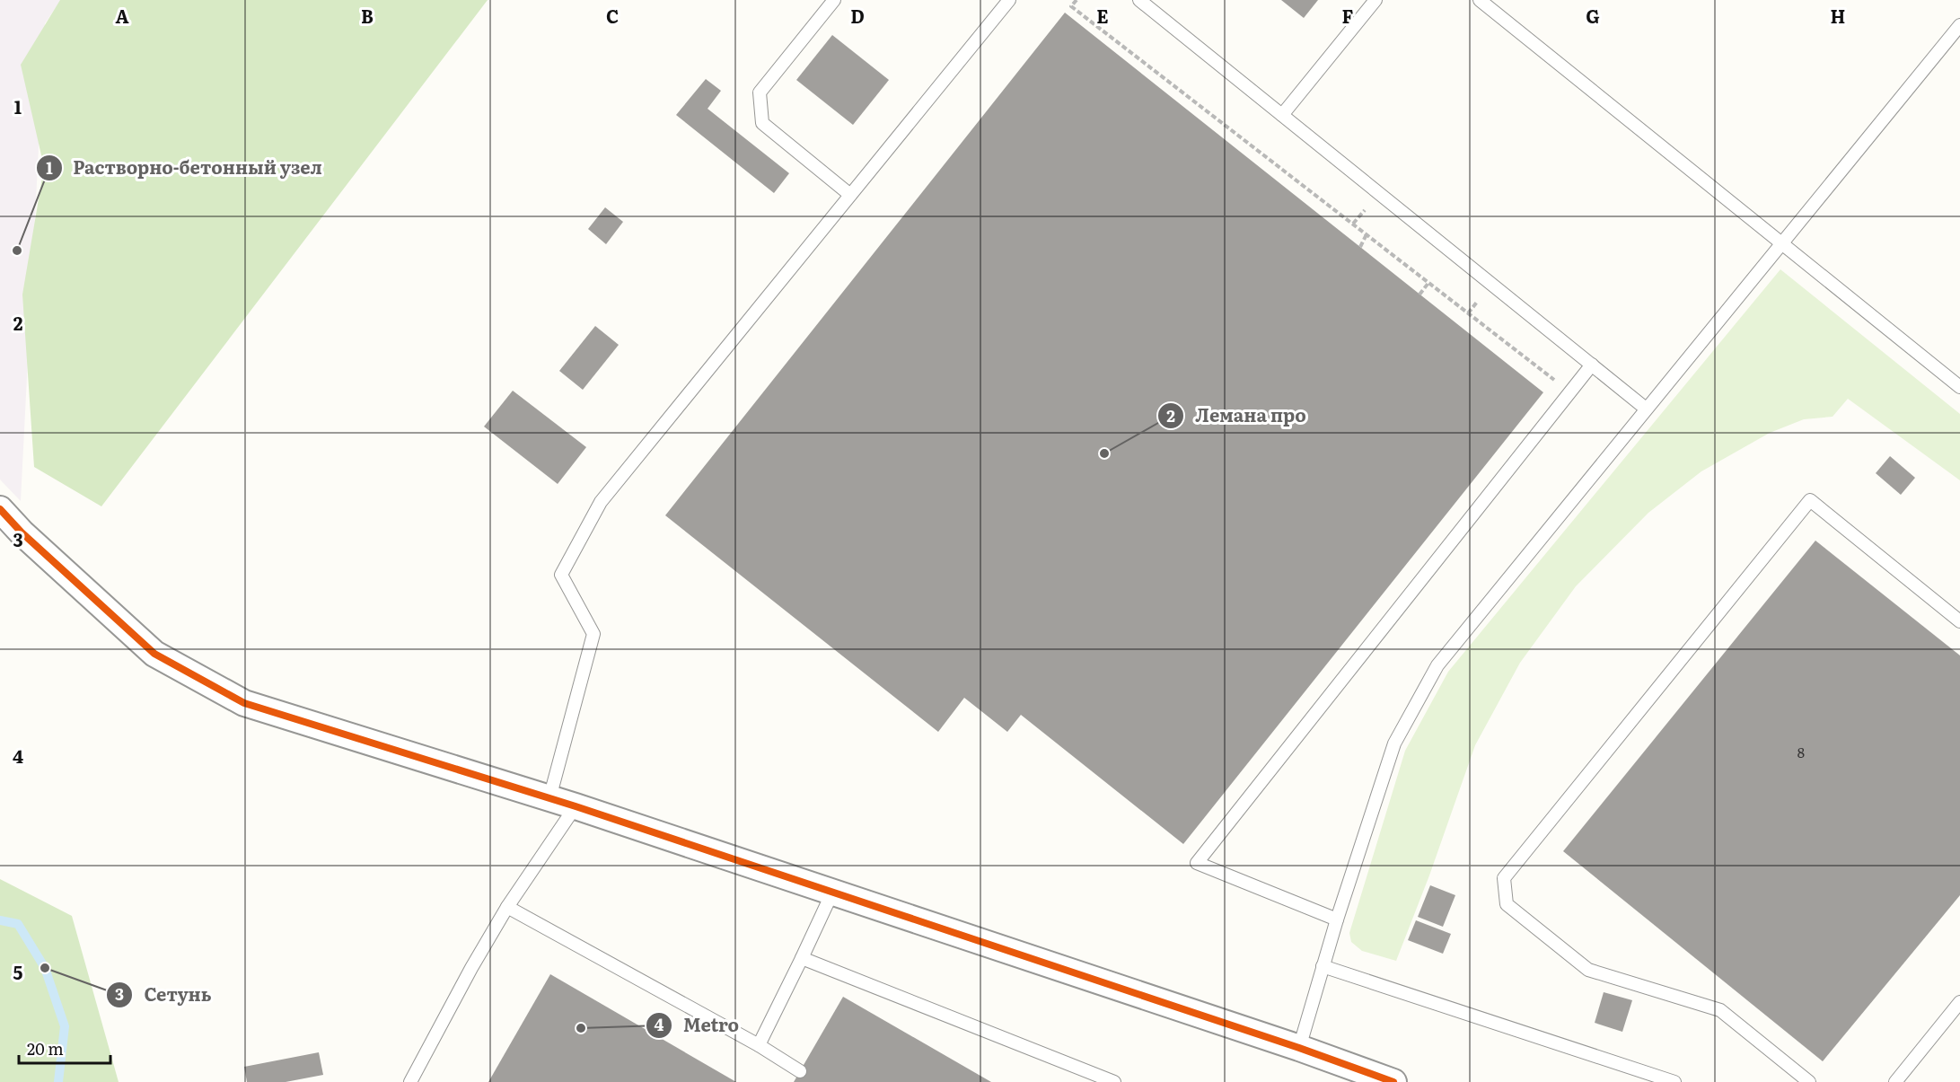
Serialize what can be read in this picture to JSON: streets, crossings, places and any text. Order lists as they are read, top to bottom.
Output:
{
  "places": [
    "Растворно-бетонный узел",
    "Лемана про",
    "Сетунь",
    "Metro"
  ],
  "house_numbers": ["8"],
  "scale_bar": "20 m",
  "grid": {
    "columns": [
      "A",
      "B",
      "C",
      "D",
      "E",
      "F",
      "G",
      "H"
    ],
    "rows": [
      "1",
      "2",
      "3",
      "4",
      "5"
    ]
  }
}
